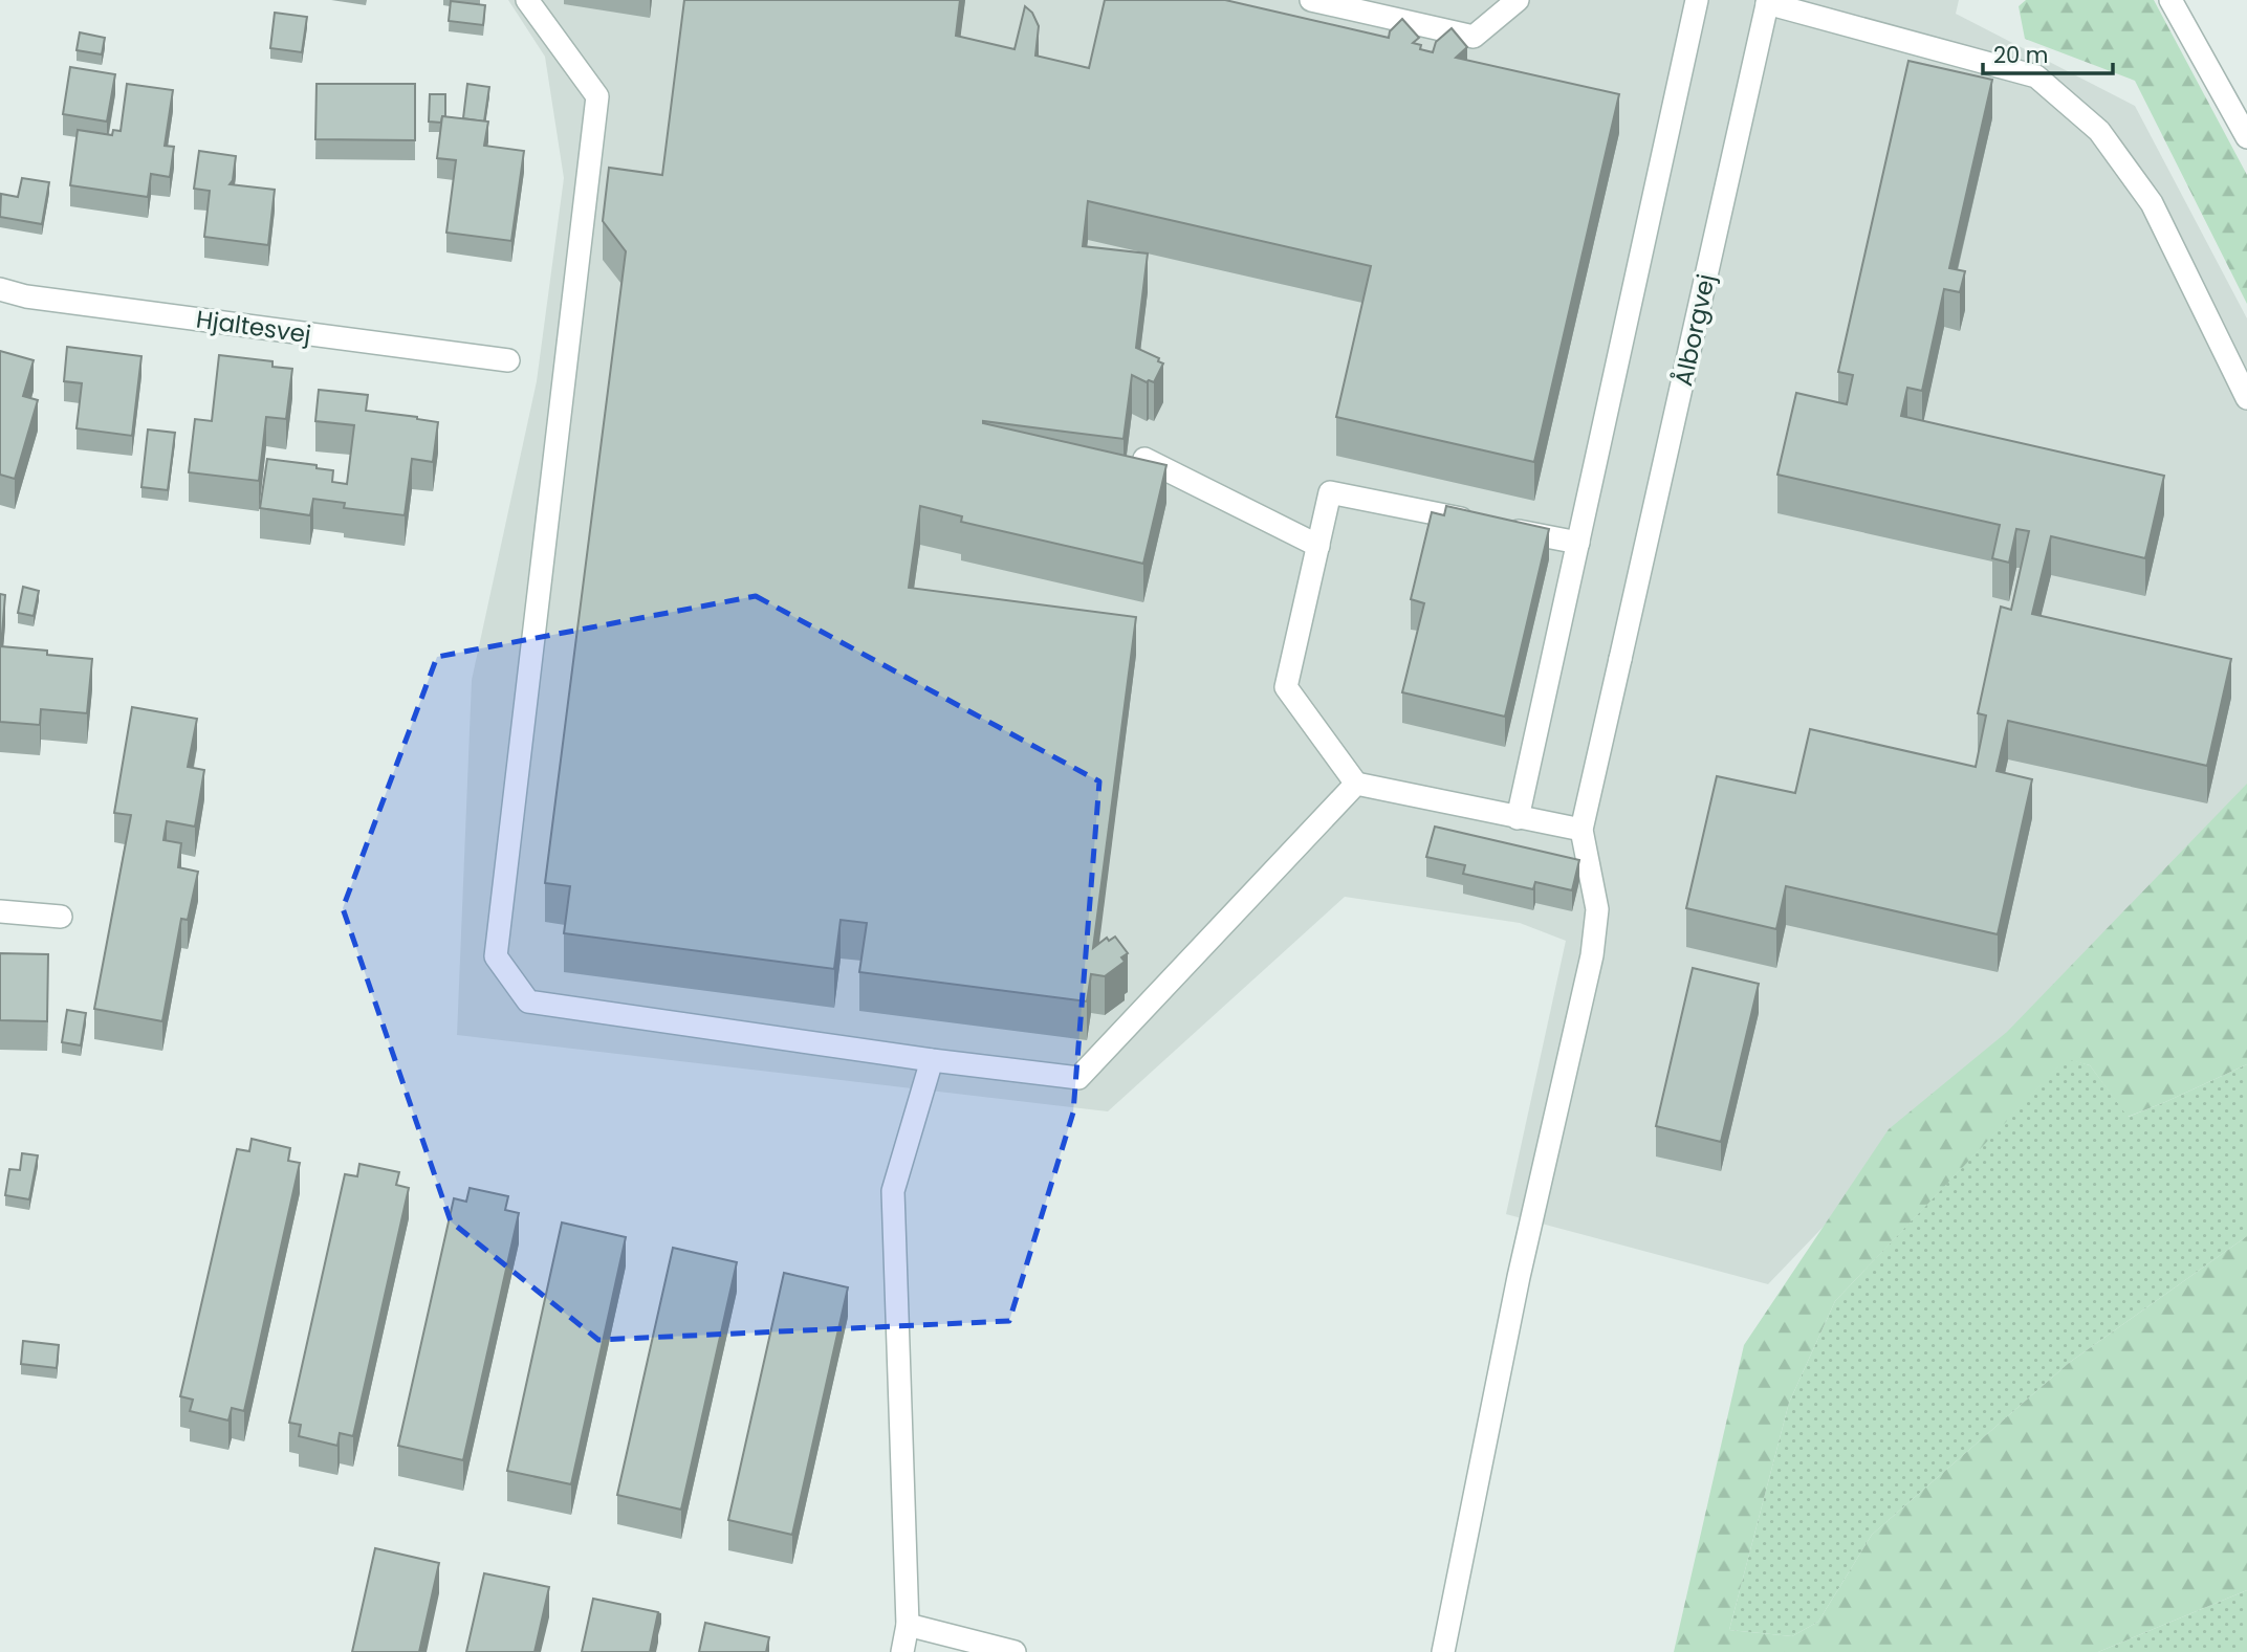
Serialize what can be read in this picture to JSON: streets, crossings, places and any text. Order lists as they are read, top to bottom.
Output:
{
  "streets": {
    "street": ["Hjaltesvej", "Ålborgvej"]
  },
  "scale_bar": "20 m"
}
